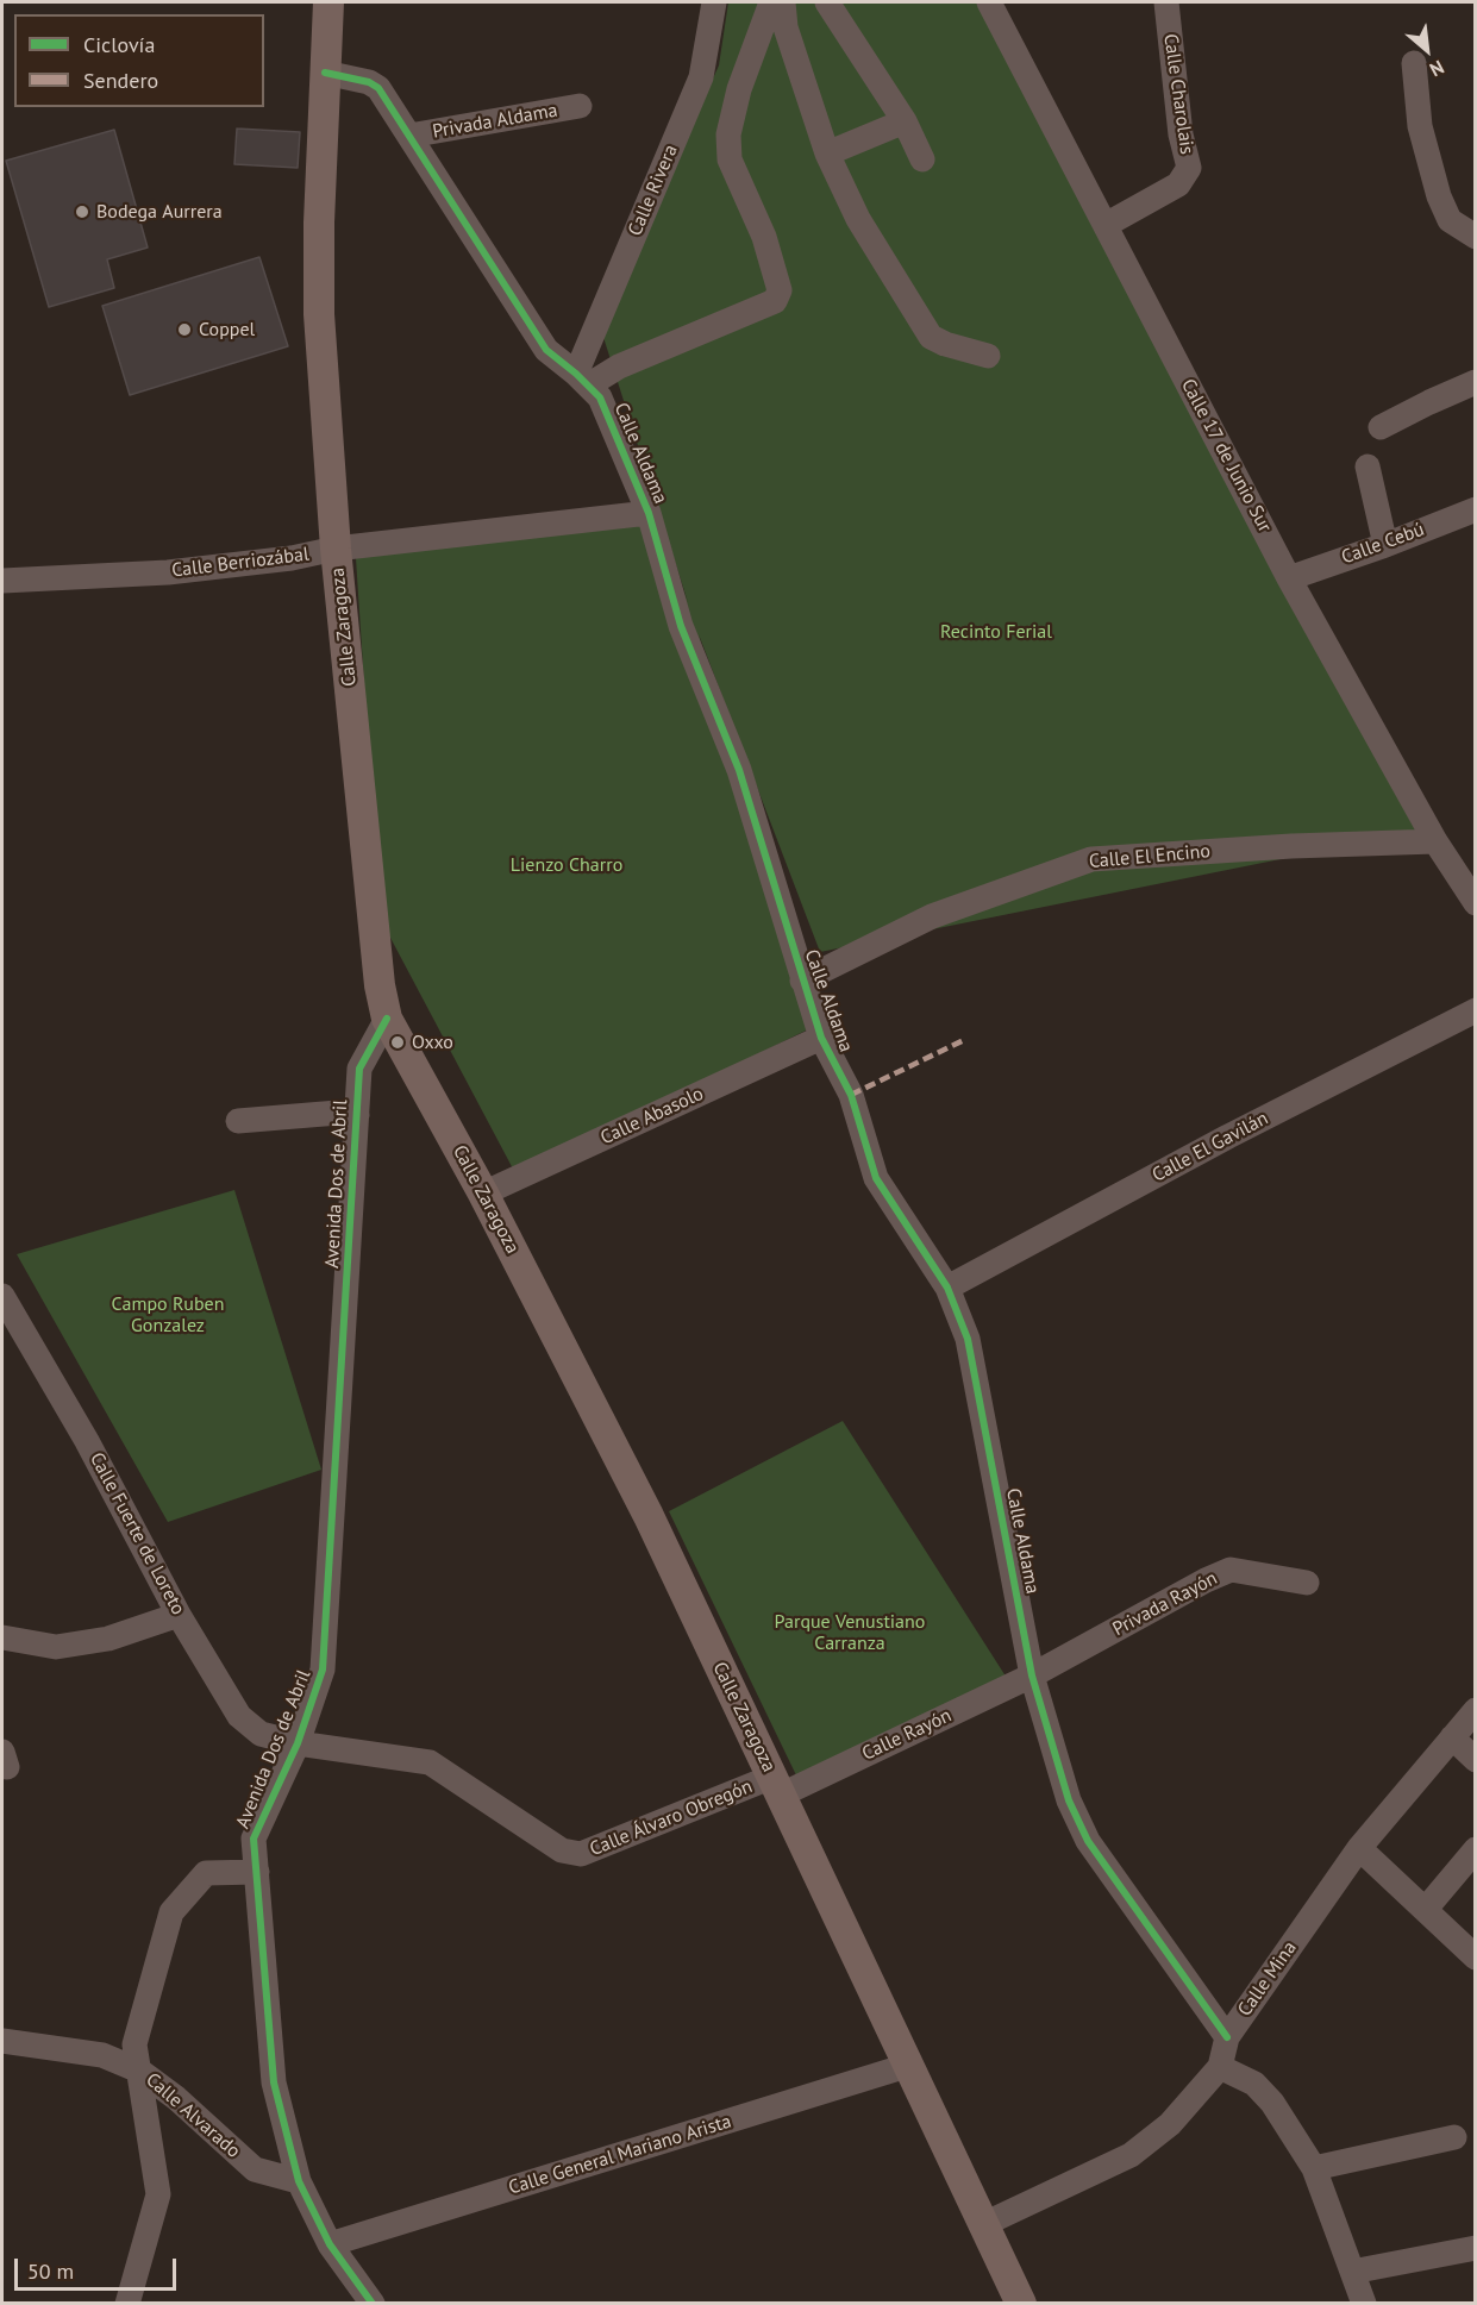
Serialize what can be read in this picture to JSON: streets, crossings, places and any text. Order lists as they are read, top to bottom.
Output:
{
  "streets": {
    "main road": ["Calle Zaragoza"],
    "street": [
      "Calle Charolais",
      "Privada Aldama",
      "Calle Rivera",
      "Calle Aldama",
      "Calle 17 de Junio Sur",
      "Calle Cebú",
      "Calle Berriozábal",
      "Calle El Encino",
      "Calle Abasolo",
      "Calle El Gavilán",
      "Avenida Dos de Abril",
      "Calle Fuerte de Loreto",
      "Privada Rayón",
      "Calle Rayón",
      "Calle Álvaro Obregón",
      "Calle Mina",
      "Calle Alvarado",
      "Calle General Mariano Arista"
    ]
  },
  "crossings": [
    ["Calle Charolais", "Calle 17 de Junio Sur"],
    ["Privada Aldama", "Calle Aldama"],
    ["Calle Rivera", "Calle Aldama"],
    ["Calle Aldama", "Calle Berriozábal"],
    ["Calle Aldama", "Calle Zaragoza"],
    ["Calle Aldama", "Calle El Encino"],
    ["Calle Aldama", "Calle Abasolo"],
    ["Calle Aldama", "Calle El Gavilán"],
    ["Calle Aldama", "Privada Rayón"],
    ["Calle Aldama", "Calle Rayón"],
    ["Calle Aldama", "Calle Mina"],
    ["Calle 17 de Junio Sur", "Calle Cebú"],
    ["Calle 17 de Junio Sur", "Calle El Encino"],
    ["Calle Berriozábal", "Calle Zaragoza"],
    ["Calle Zaragoza", "Calle Abasolo"],
    ["Calle Zaragoza", "Avenida Dos de Abril"],
    ["Calle Zaragoza", "Calle Rayón"],
    ["Calle Zaragoza", "Calle Álvaro Obregón"],
    ["Calle Zaragoza", "Calle Mina"],
    ["Calle Zaragoza", "Calle General Mariano Arista"],
    ["Avenida Dos de Abril", "Calle Fuerte de Loreto"],
    ["Avenida Dos de Abril", "Calle Álvaro Obregón"],
    ["Avenida Dos de Abril", "Calle Alvarado"],
    ["Avenida Dos de Abril", "Calle General Mariano Arista"],
    ["Calle Fuerte de Loreto", "Calle Álvaro Obregón"],
    ["Privada Rayón", "Calle Rayón"],
    ["Calle Rayón", "Calle Álvaro Obregón"]
  ],
  "parks": [
    "Recinto Ferial",
    "Lienzo Charro",
    "Campo Ruben Gonzalez",
    "Parque Venustiano Carranza"
  ],
  "places": ["Bodega Aurrera", "Coppel", "Oxxo"],
  "legend": ["Ciclovía", "Sendero"],
  "scale_bar": "50 m",
  "north": "bottom right"
}
